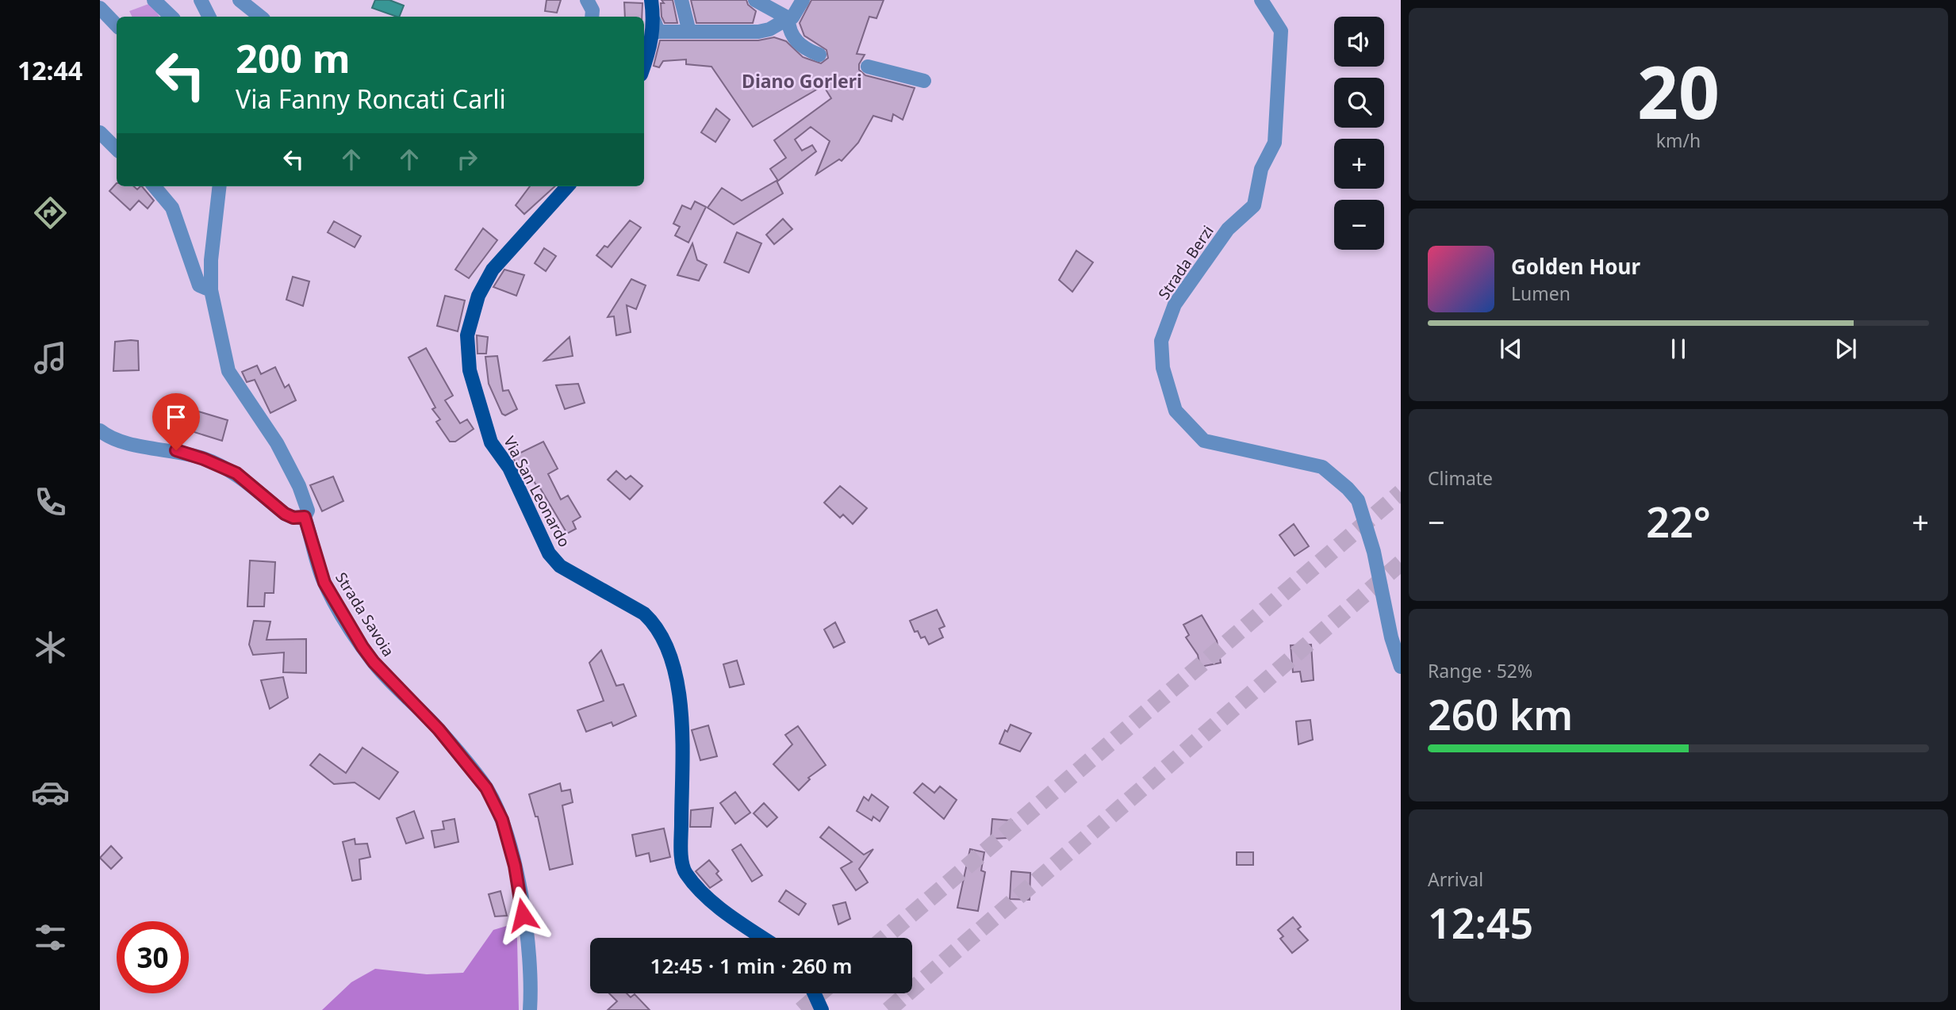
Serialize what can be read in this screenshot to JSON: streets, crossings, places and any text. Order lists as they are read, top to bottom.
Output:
{
  "streets": {
    "main road": ["Via San Leonardo"],
    "street": ["Strada Berzi", "Strada Savoia"]
  },
  "districts": ["Diano Gorleri"],
  "page": {
    "tabs": "12:44",
    "tile": [
      ["20", "km/h"],
      "Climate",
      ["Range · 52%", "260 km"],
      ["Arrival", "12:45"]
    ],
    "map_buttons": ["+", "−"],
    "turn": ["200 m", "Via Fanny Roncati Carli"],
    "song": ["Golden Hour", "Lumen"],
    "heat": ["−", "22°", "+"],
    "limit": "30",
    "trip": "12:45 · 1 min · 260 m"
  }
}
